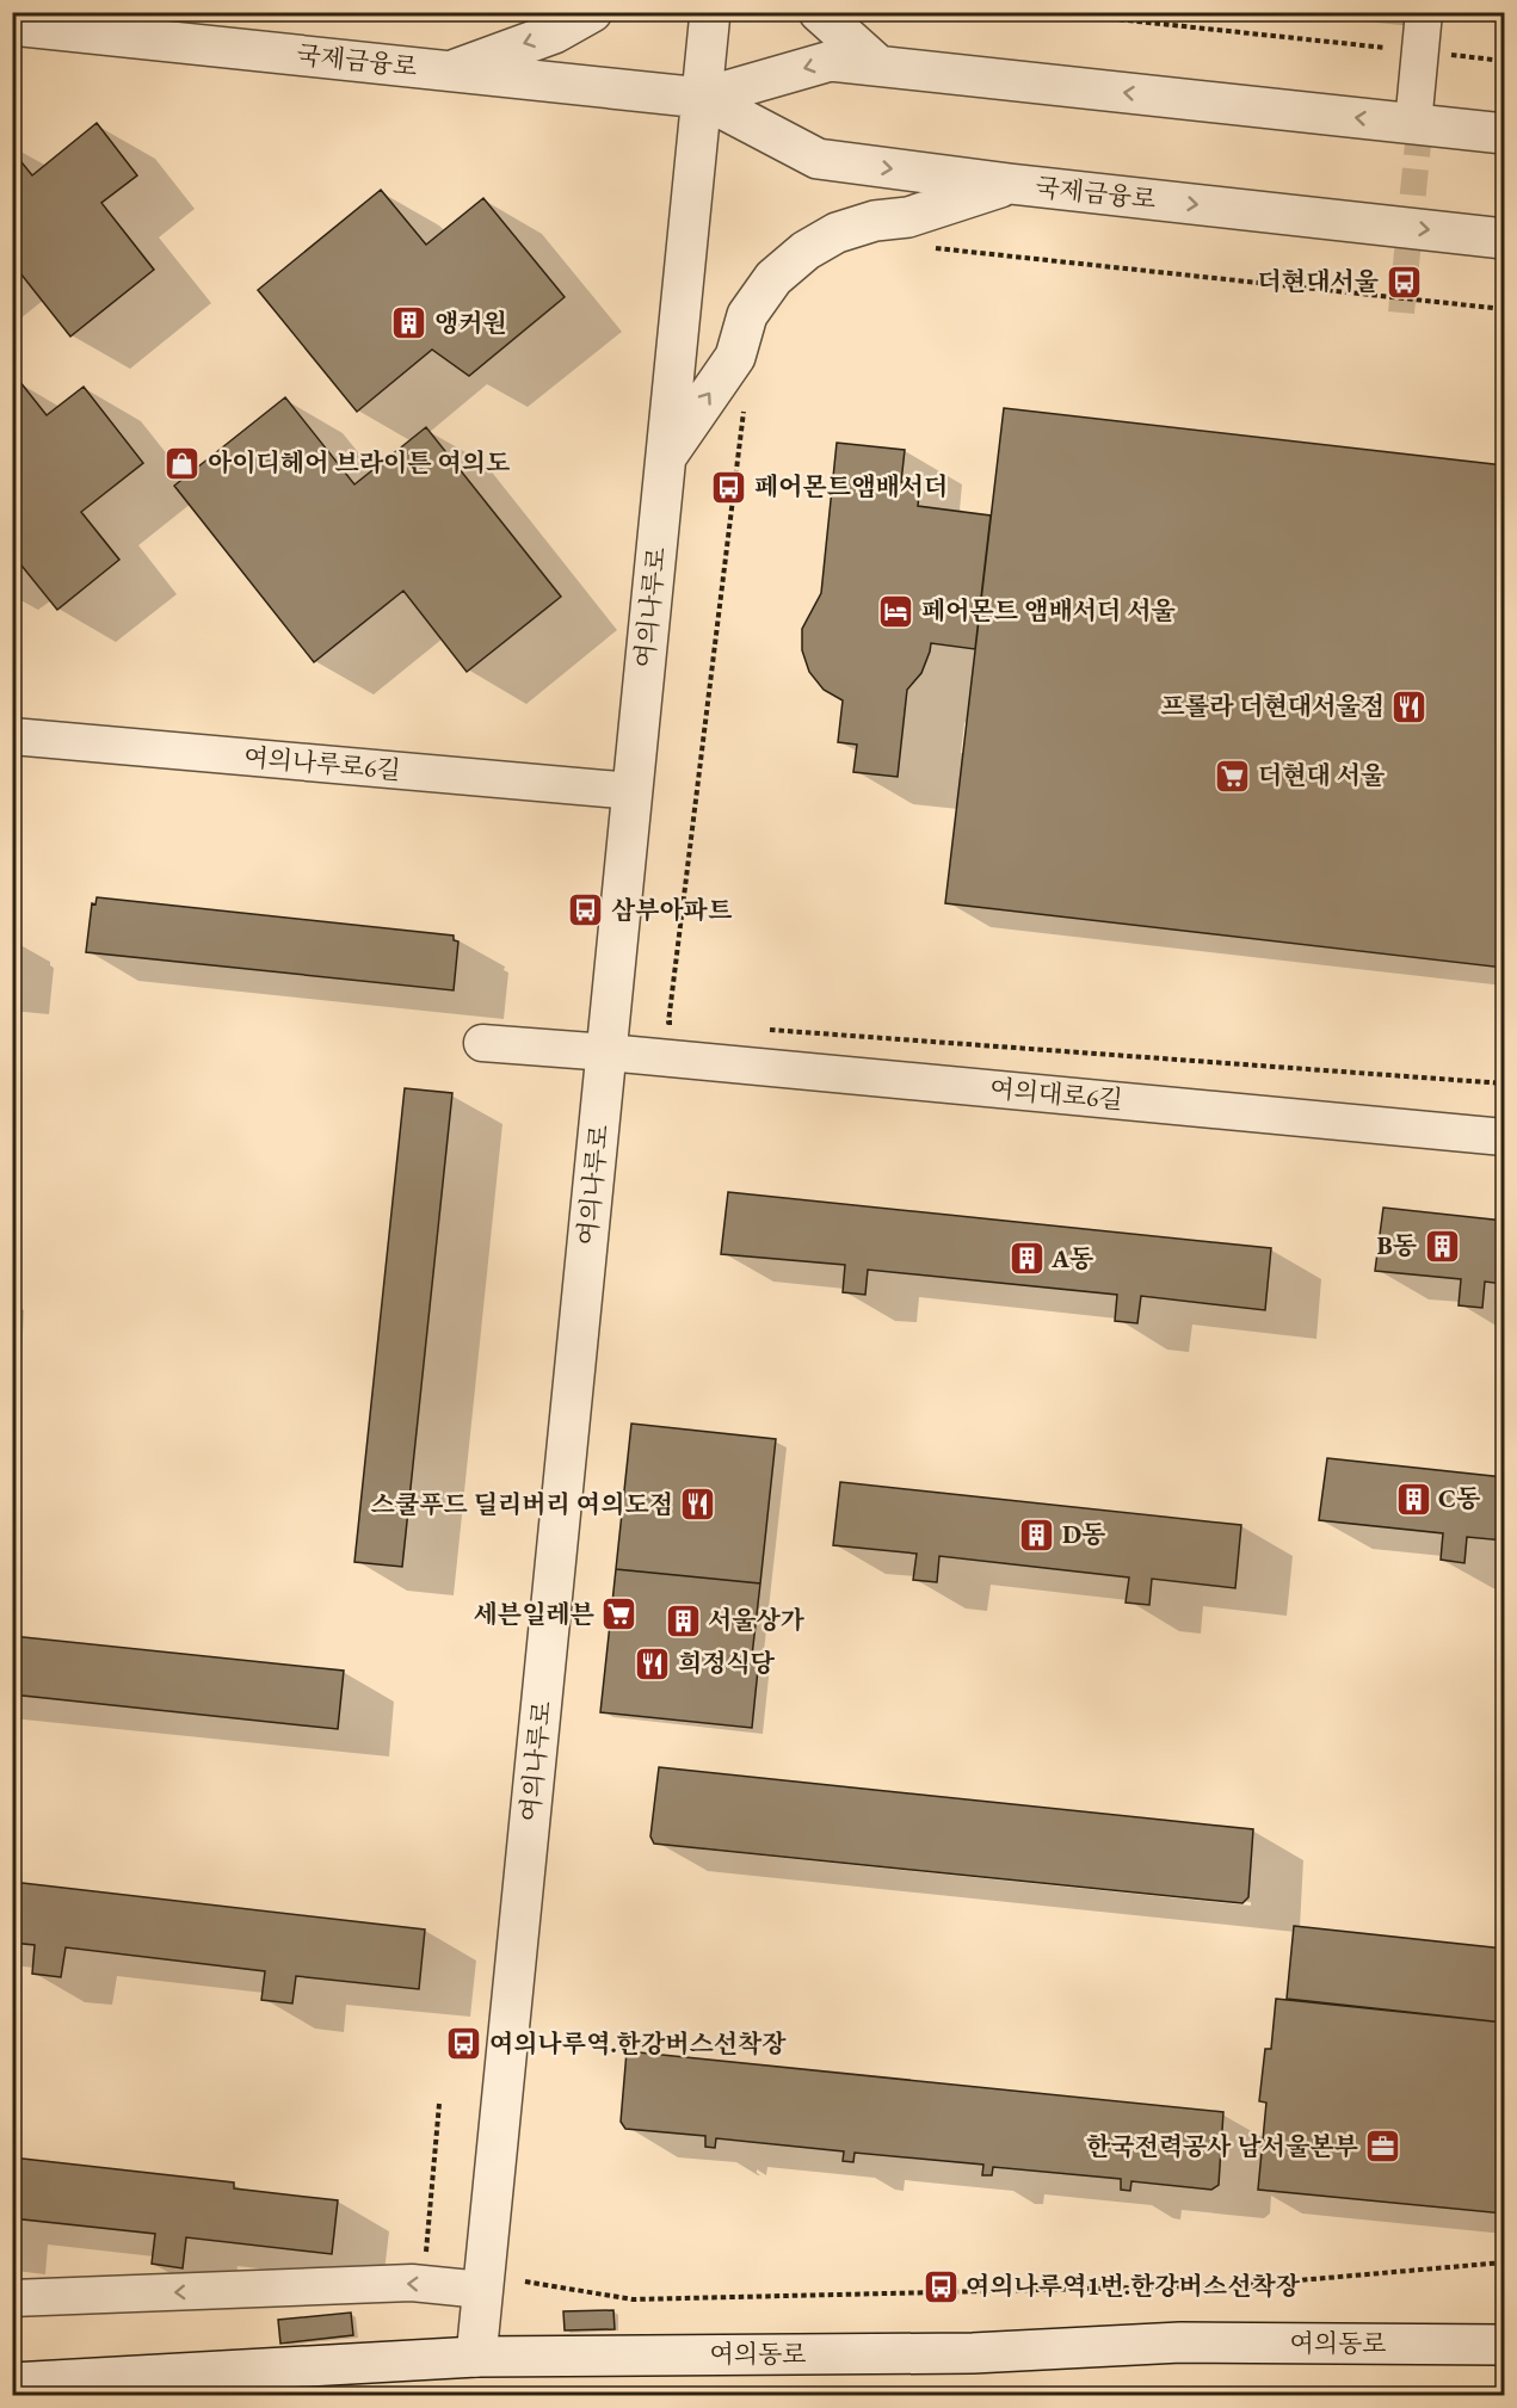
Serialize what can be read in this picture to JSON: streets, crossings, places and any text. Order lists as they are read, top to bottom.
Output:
{
  "streets": {
    "street": [
      "국제금융로",
      "여의나루로",
      "여의나루로6길",
      "여의대로6길",
      "여의동로"
    ]
  },
  "crossings": [
    ["국제금융로", "여의나루로"],
    ["여의나루로", "여의나루로6길"],
    ["여의나루로", "여의대로6길"],
    ["여의나루로", "여의동로"]
  ],
  "places": {
    "bus stop": [
      "더현대서울",
      "페어몬트앰배서더",
      "삼부아파트",
      "여의나루역.한강버스선착장",
      "여의나루역1번.한강버스선착장"
    ],
    "building": [
      "앵커원",
      "B동",
      "A동",
      "C동",
      "D동",
      "서울상가"
    ],
    "shop": ["아이디헤어 브라이튼 여의도"],
    "hotel": ["페어몬트 앰배서더 서울"],
    "restaurant": ["프롤라 더현대서울점", "스쿨푸드 딜리버리 여의도점", "희정식당"],
    "supermarket": ["더현대 서울", "세븐일레븐"],
    "office": ["한국전력공사 남서울본부"]
  }
}
